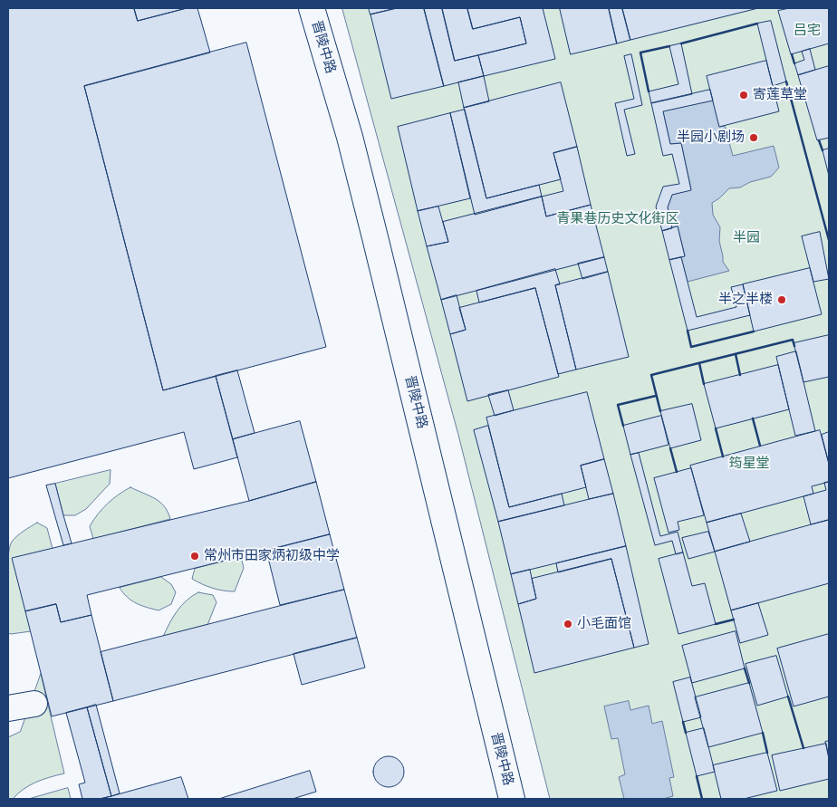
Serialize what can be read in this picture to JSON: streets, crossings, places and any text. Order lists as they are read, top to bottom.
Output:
{
  "streets": {
    "main road": ["晋陵中路"]
  },
  "parks": [
    "吕宅",
    "青果巷历史文化街区",
    "半园",
    "筠星堂"
  ],
  "places": [
    "寄莲草堂",
    "半园小剧场",
    "半之半楼",
    "常州市田家炳初级中学",
    "小毛面馆"
  ]
}
